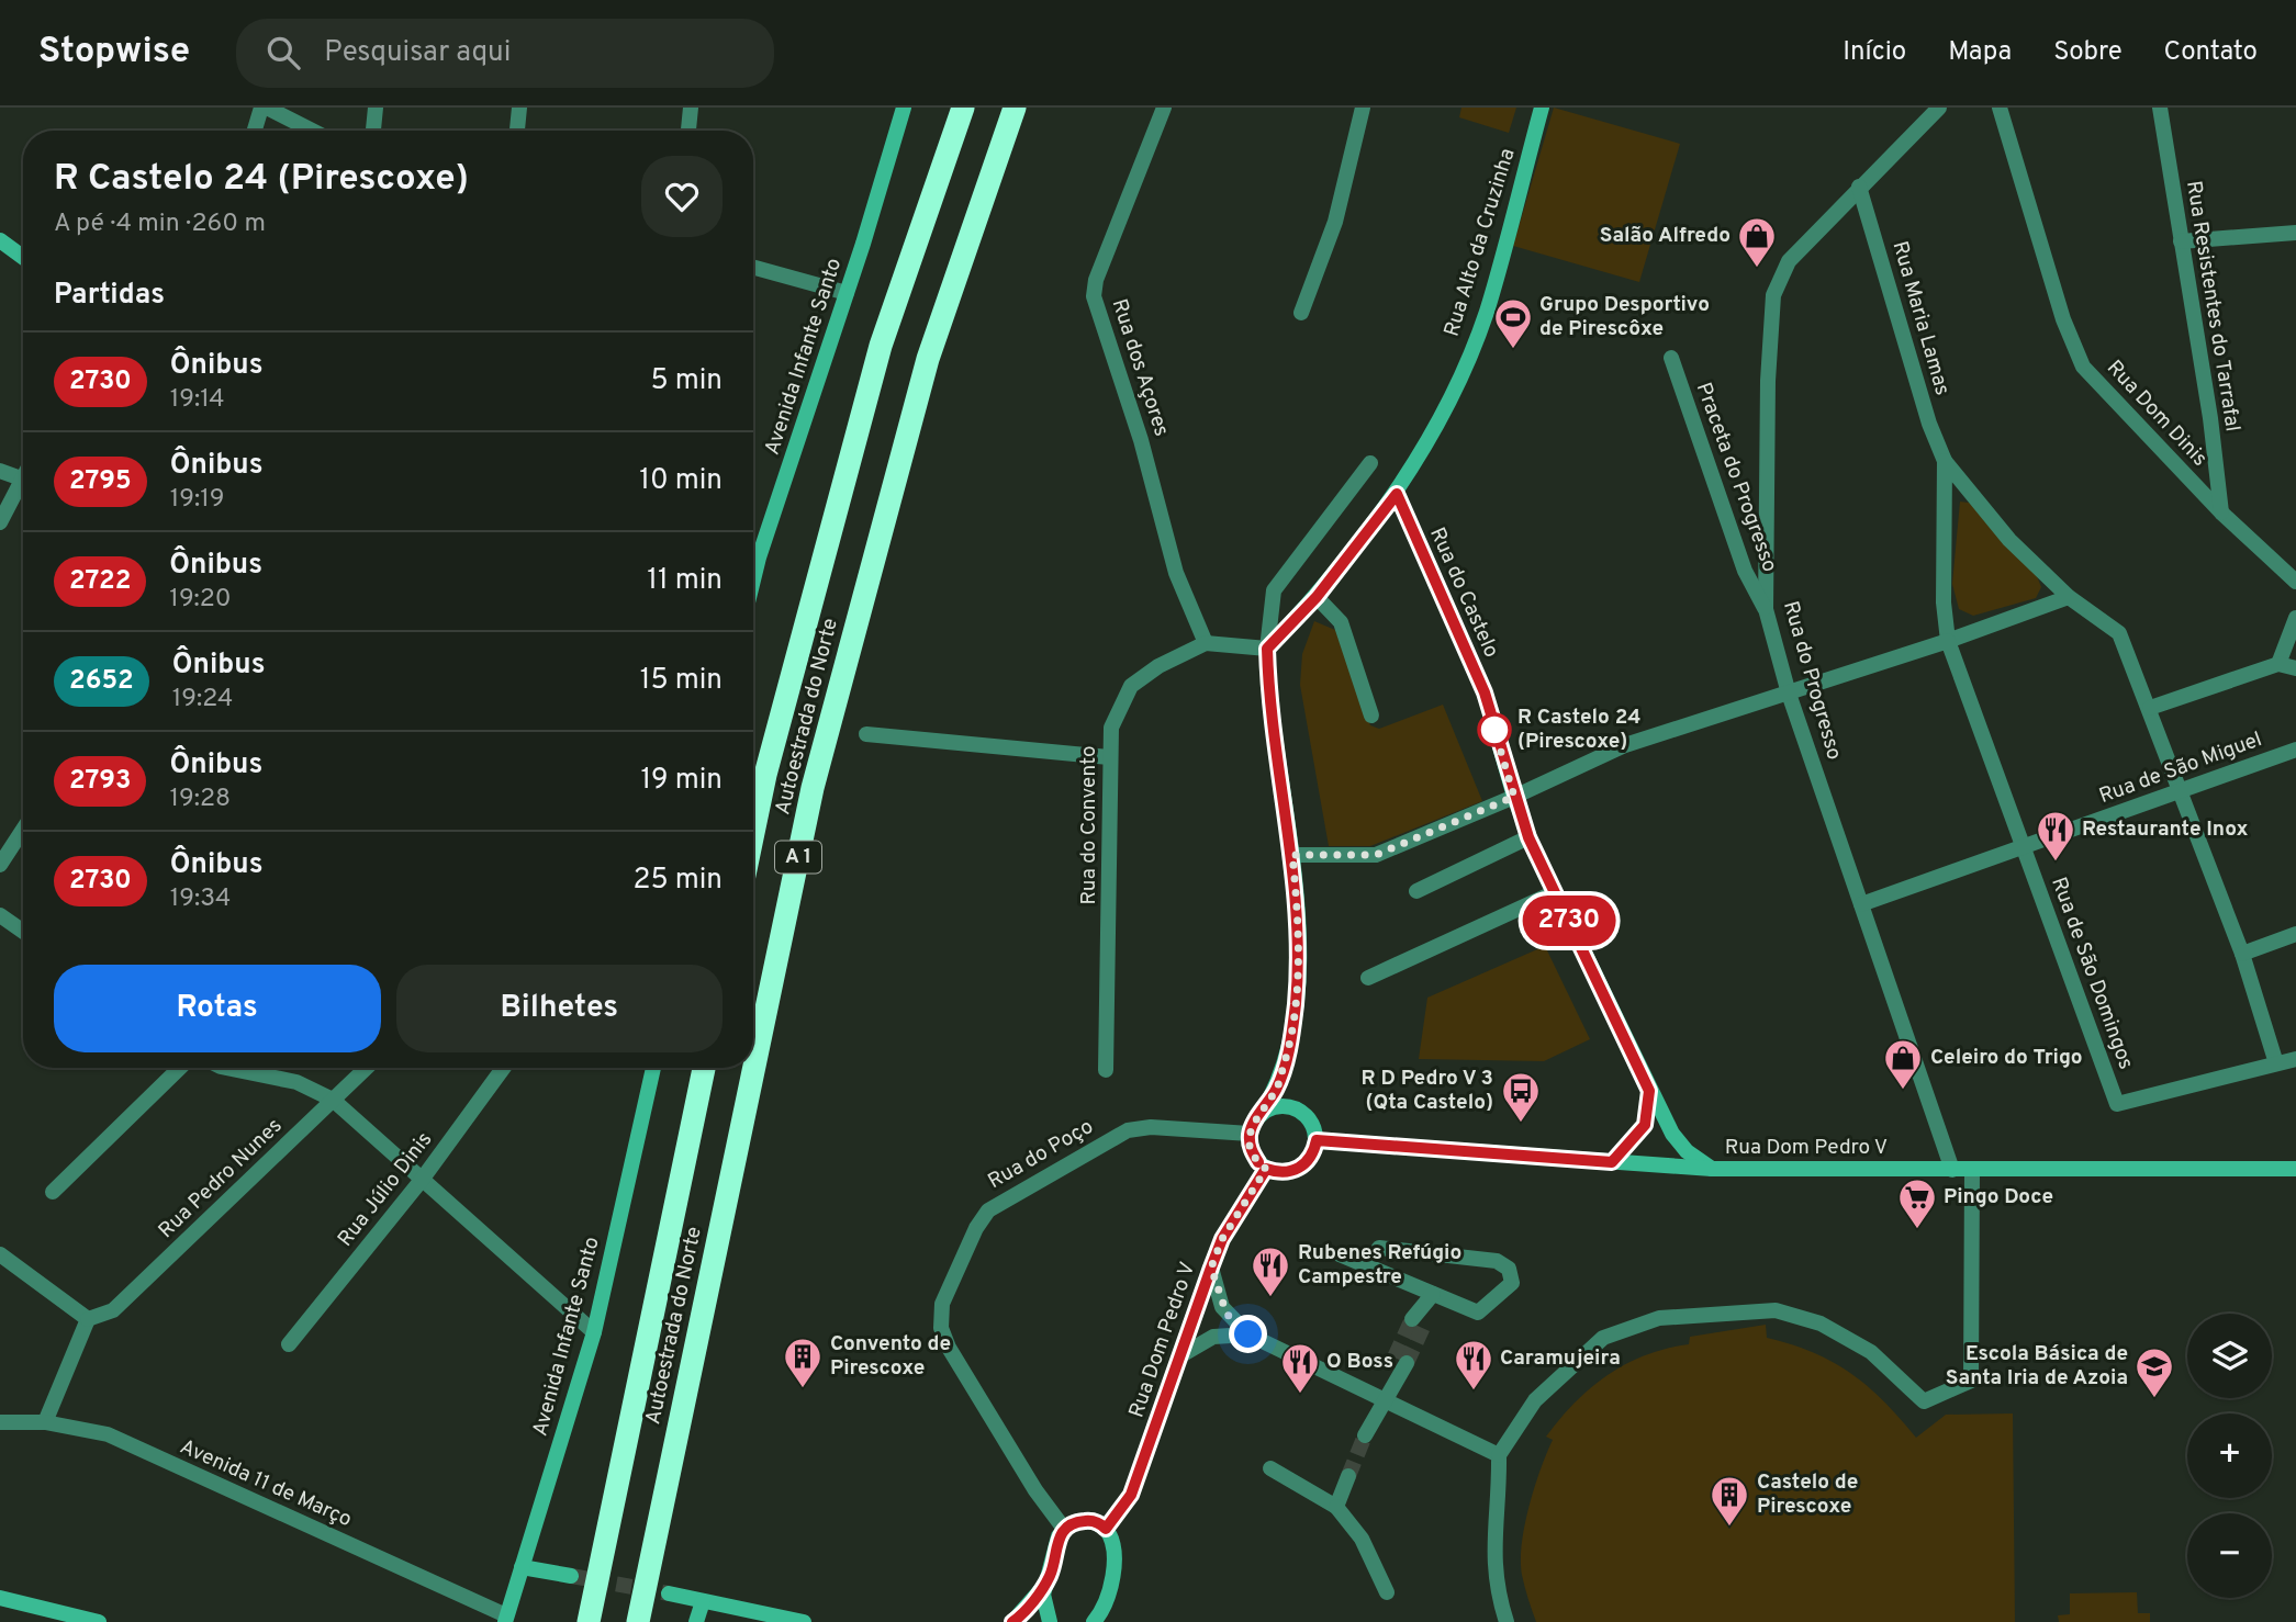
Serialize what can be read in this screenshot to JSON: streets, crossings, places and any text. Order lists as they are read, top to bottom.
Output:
{
  "streets": {
    "highway": ["Autoestrada do Norte", "A 1"],
    "street": [
      "Rua Alto da Cruzinha",
      "Rua Resistentes do Tarrafal",
      "Rua Maria Lamas",
      "Avenida Infante Santo",
      "Rua dos Açores",
      "Rua Dom Dinis",
      "Praceta do Progresso",
      "Rua do Castelo",
      "Rua do Progresso",
      "Rua de São Miguel",
      "Rua do Convento",
      "Rua de São Domingos",
      "Rua Dom Pedro V",
      "Rua do Poço",
      "Rua Pedro Nunes",
      "Rua Júlio Dinis",
      "Avenida 11 de Março"
    ]
  },
  "crossings": [
    ["Rua Alto da Cruzinha", "Rua do Castelo"],
    ["Rua Resistentes do Tarrafal", "Rua Dom Dinis"],
    ["Rua Maria Lamas", "Rua do Progresso"],
    ["Rua Maria Lamas", "Rua de São Domingos"],
    ["Avenida Infante Santo", "Avenida 11 de Março"],
    ["Rua dos Açores", "Rua do Convento"],
    ["Praceta do Progresso", "Rua do Progresso"],
    ["Rua do Castelo", "Rua Dom Pedro V"],
    ["Rua do Progresso", "Rua de São Miguel"],
    ["Rua do Progresso", "Rua Dom Pedro V"],
    ["Rua de São Miguel", "Rua de São Domingos"],
    ["Rua Dom Pedro V", "Rua do Poço"]
  ],
  "places": {
    "shop": ["Salão Alfredo", "Celeiro do Trigo"],
    "sports": ["Grupo Desportivo de Pirescôxe"],
    "other": ["R Castelo 24 (Pirescoxe)"],
    "restaurant": [
      "Restaurante Inox",
      "Rubenes Refúgio Campestre",
      "Caramujeira",
      "O Boss"
    ],
    "bus stop": ["R D Pedro V 3 (Qta Castelo)"],
    "supermarket": ["Pingo Doce"],
    "building": ["Convento de Pirescoxe", "Castelo de Pirescoxe"],
    "school or university": ["Escola Básica de Santa Iria de Azoia"]
  },
  "lines": ["bus line 2730"],
  "page": {
    "header": "Stopwise",
    "search": "Pesquisar aqui",
    "nav": [
      "Início",
      "Mapa",
      "Sobre",
      "Contato"
    ],
    "on_map": "2730",
    "heading": [
      ["R Castelo 24 (Pirescoxe)", "A pé · 4 min · 260 m"],
      "Partidas"
    ],
    "list": [
      {
        "mark": "2730",
        "name": "Ônibus",
        "note": "19:14",
        "value": "5 min"
      },
      {
        "mark": "2795",
        "name": "Ônibus",
        "note": "19:19",
        "value": "10 min"
      },
      {
        "mark": "2722",
        "name": "Ônibus",
        "note": "19:20",
        "value": "11 min"
      },
      {
        "mark": "2652",
        "name": "Ônibus",
        "note": "19:24",
        "value": "15 min"
      },
      {
        "mark": "2793",
        "name": "Ônibus",
        "note": "19:28",
        "value": "19 min"
      },
      {
        "mark": "2730",
        "name": "Ônibus",
        "note": "19:34",
        "value": "25 min"
      }
    ],
    "buttons": ["Rotas", "Bilhetes"],
    "map_buttons": ["+", "−"]
  }
}
